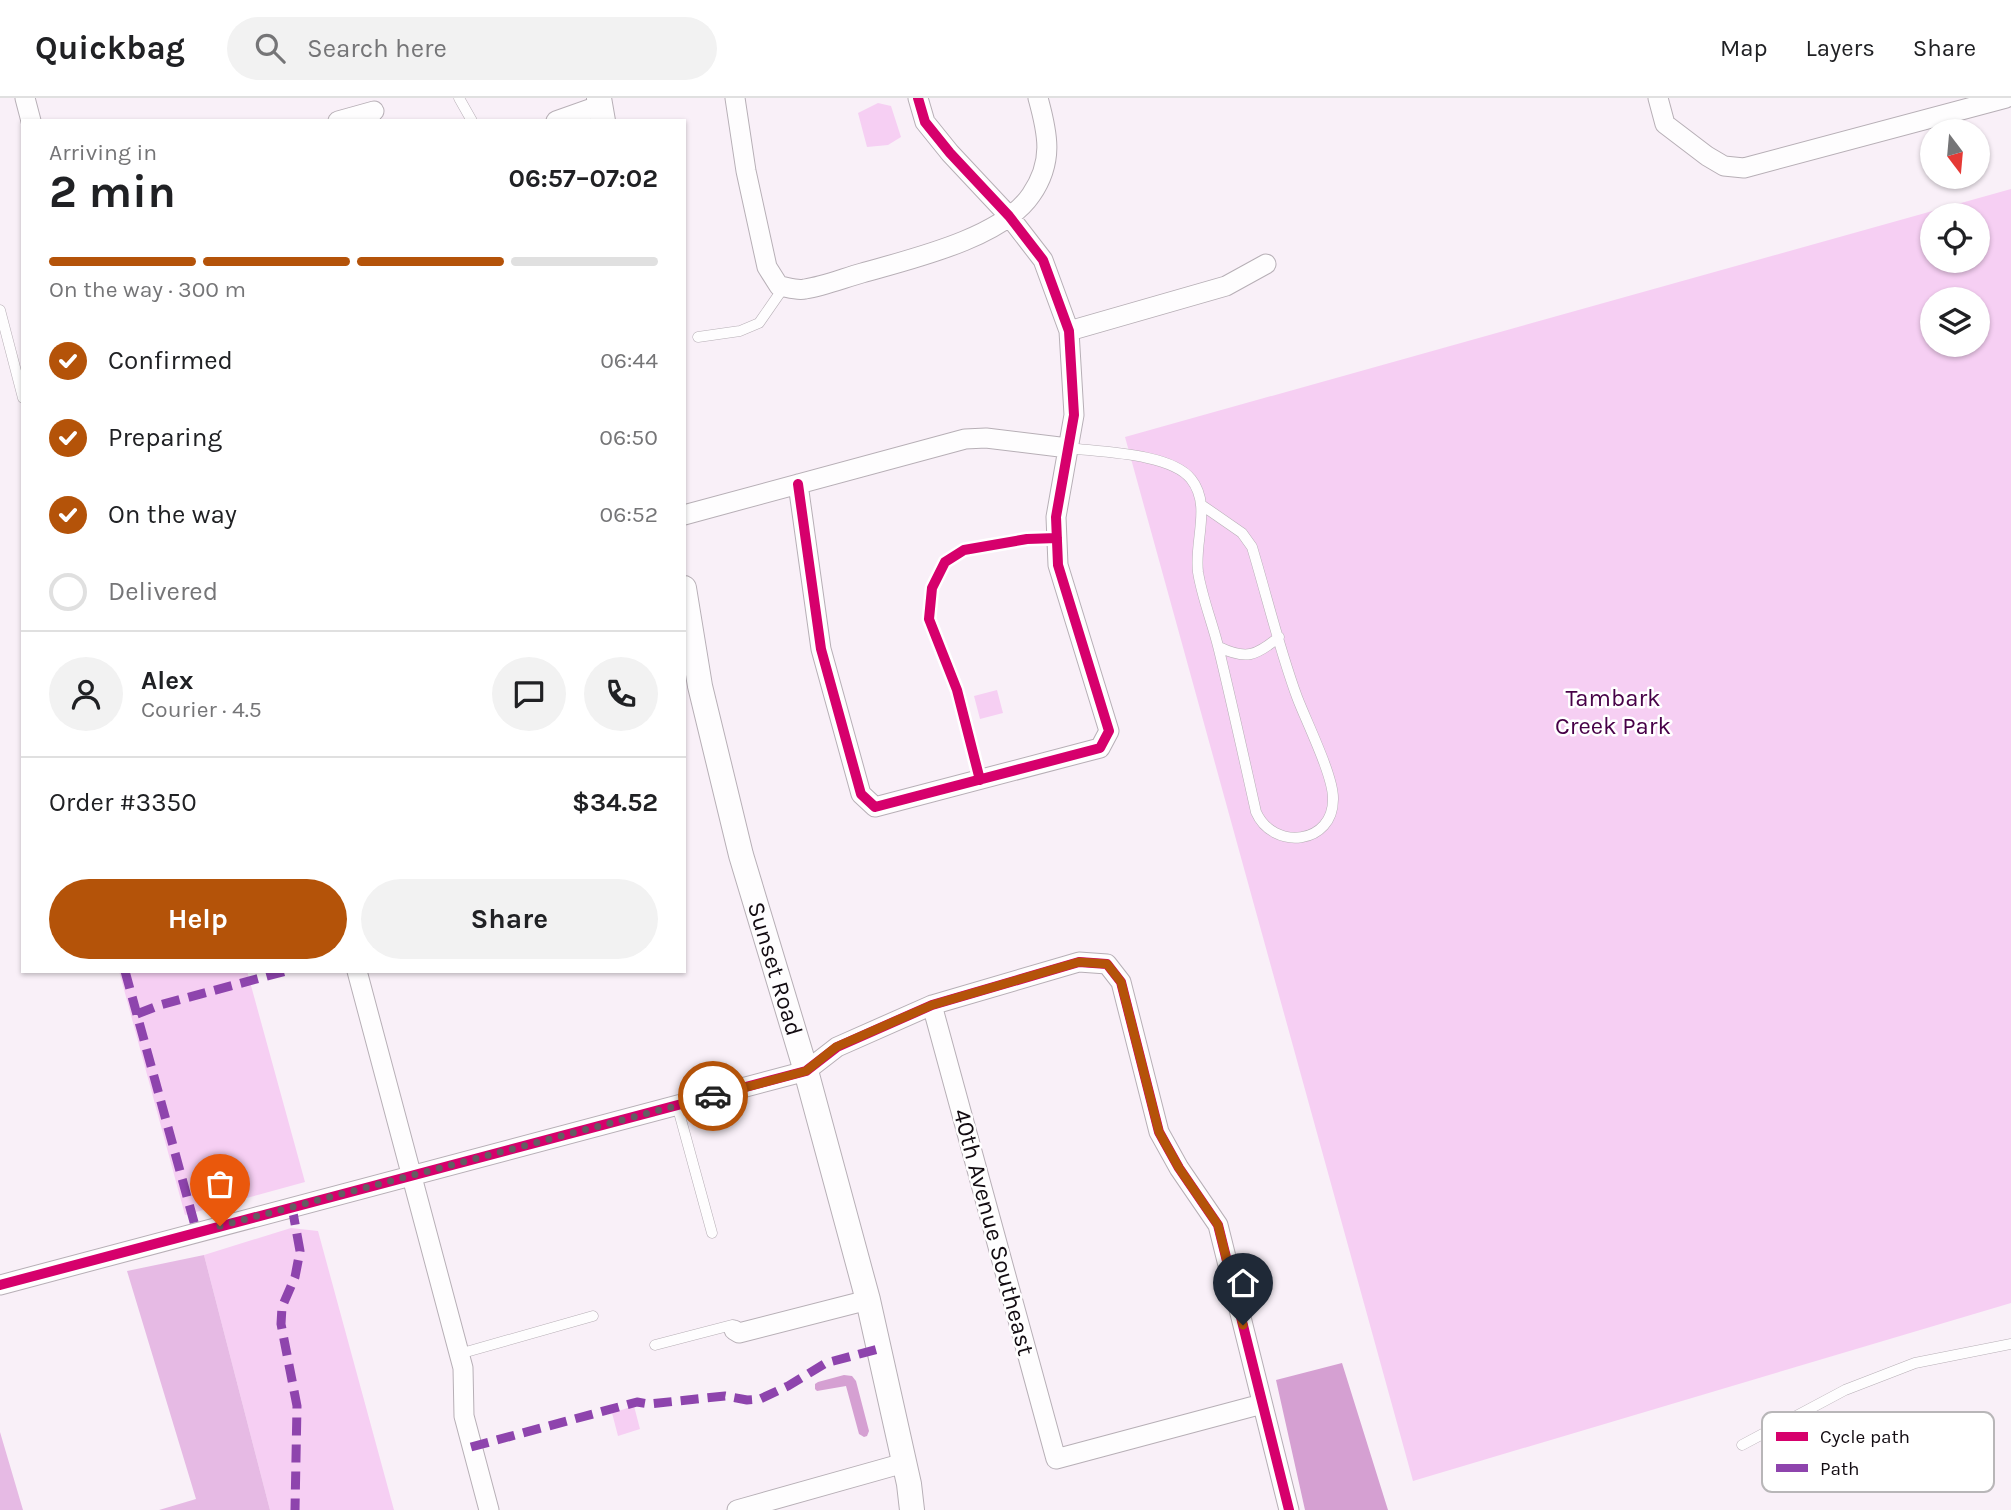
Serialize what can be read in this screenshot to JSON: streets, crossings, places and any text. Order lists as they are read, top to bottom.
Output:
{
  "streets": {
    "street": ["Sunset Road", "40th Avenue Southeast"]
  },
  "parks": ["Tambark Creek Park"],
  "legend": ["Cycle path", "Path"],
  "north": "bottom",
  "page": {
    "header": "Quickbag",
    "search": "Search here",
    "nav": ["Map", "Layers", "Share"],
    "heading": ["2 min", "Arriving in", "06:57–07:02"],
    "panel": [
      "Alex",
      "Courier · 4.5",
      "Order #3350",
      "$34.52"
    ],
    "bar": "On the way · 300 m",
    "list": [
      ["Confirmed", "06:44"],
      ["Preparing", "06:50"],
      ["On the way", "06:52"],
      "Delivered"
    ],
    "buttons": ["Help", "Share"]
  }
}
